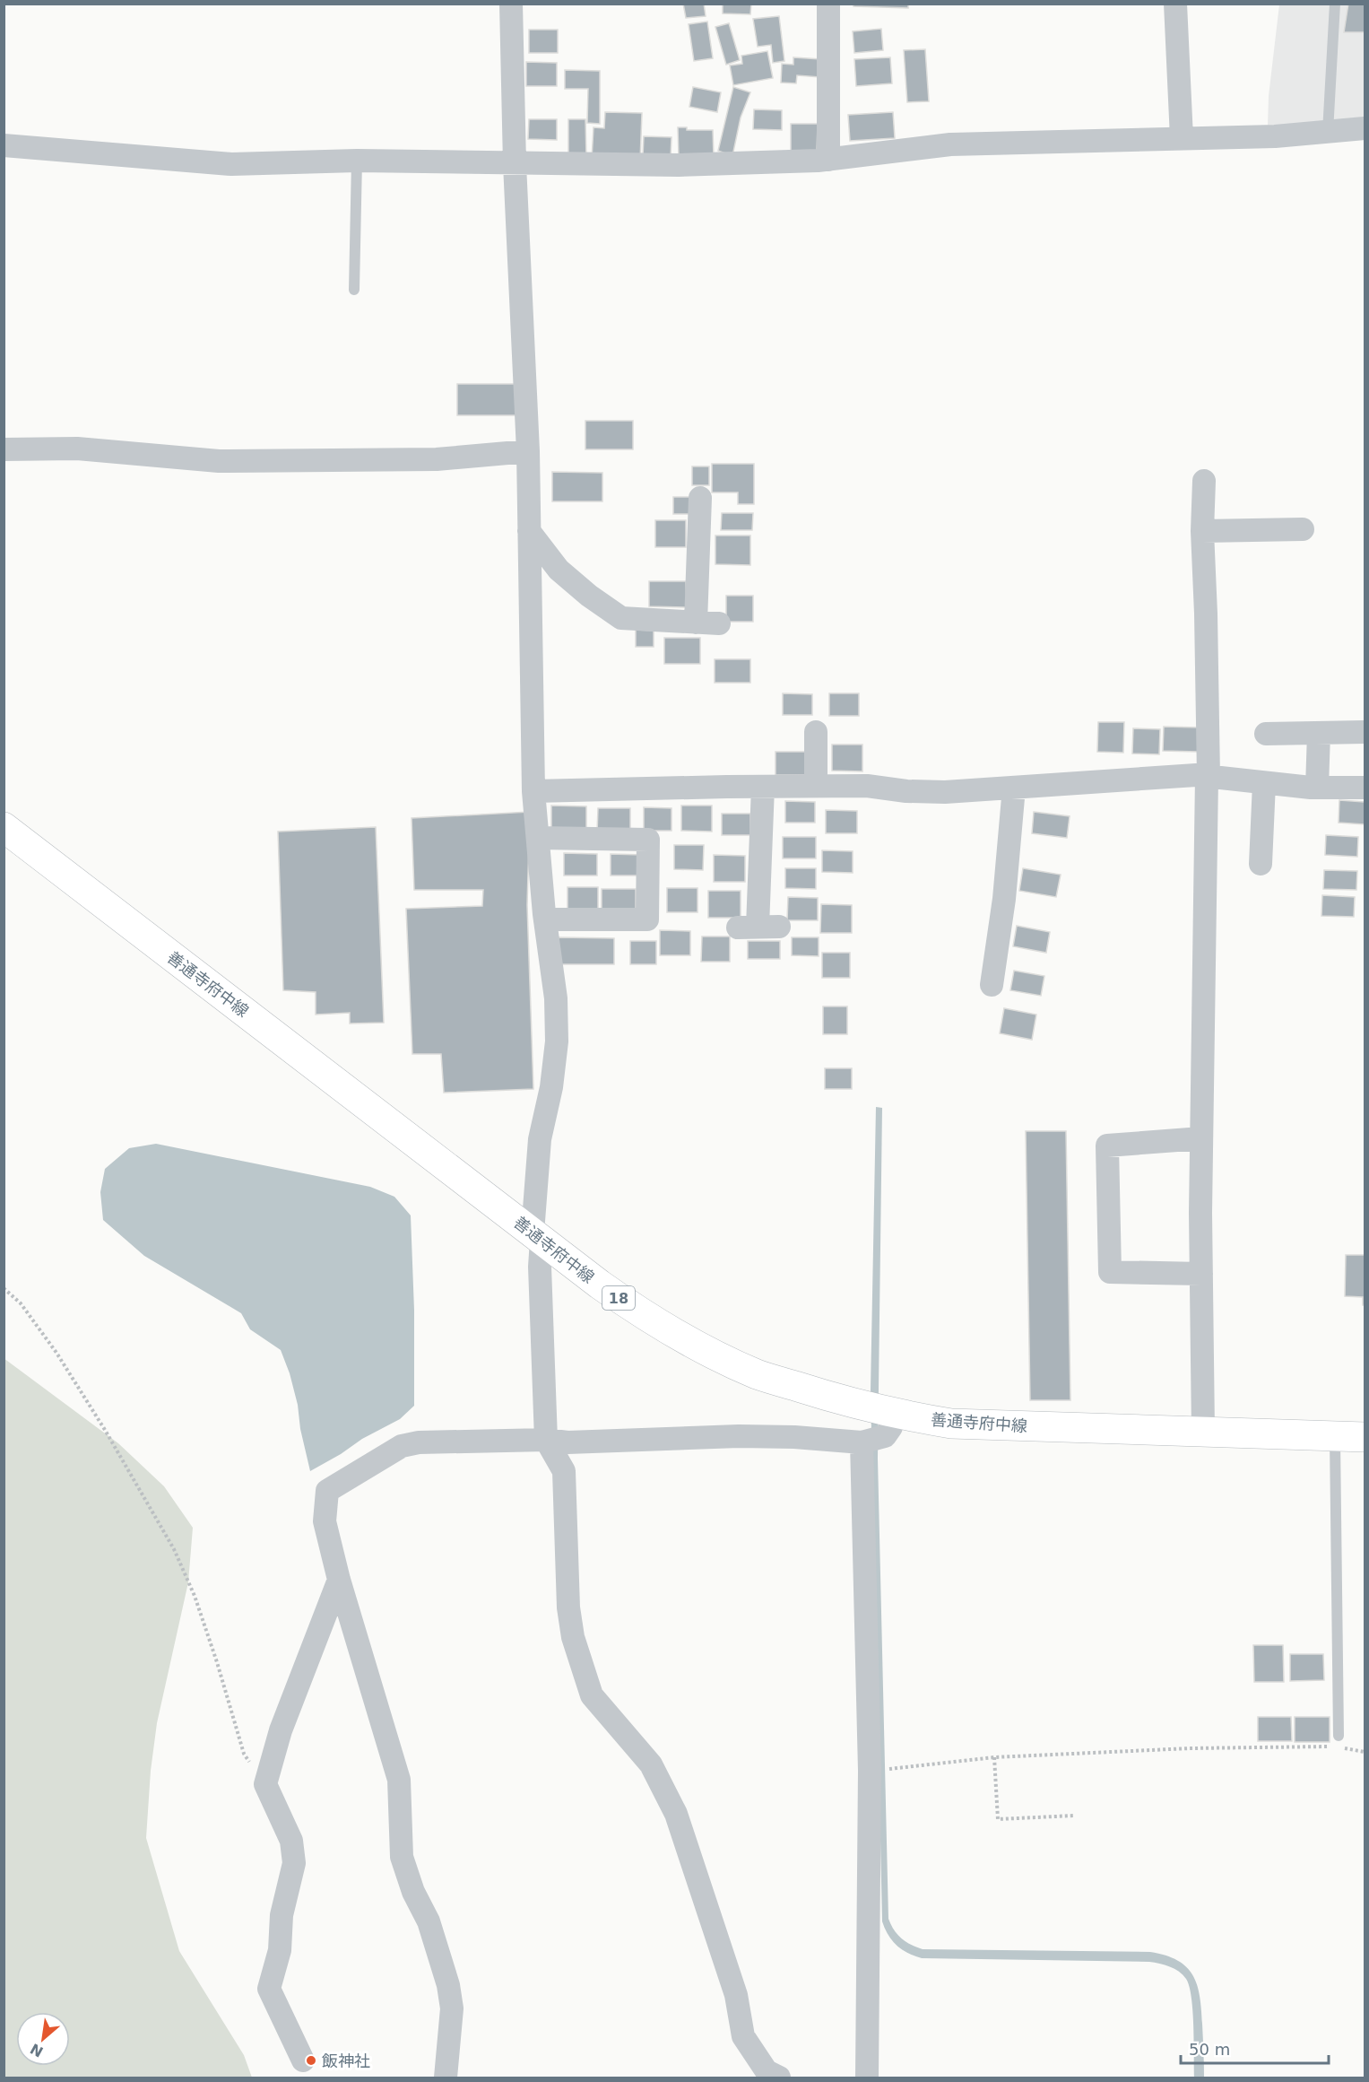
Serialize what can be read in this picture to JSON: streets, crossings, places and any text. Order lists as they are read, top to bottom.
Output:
{
  "streets": {
    "main road": ["善通寺府中線", "18"]
  },
  "places": ["飯神社"],
  "scale_bar": "50 m",
  "north": "bottom left"
}
